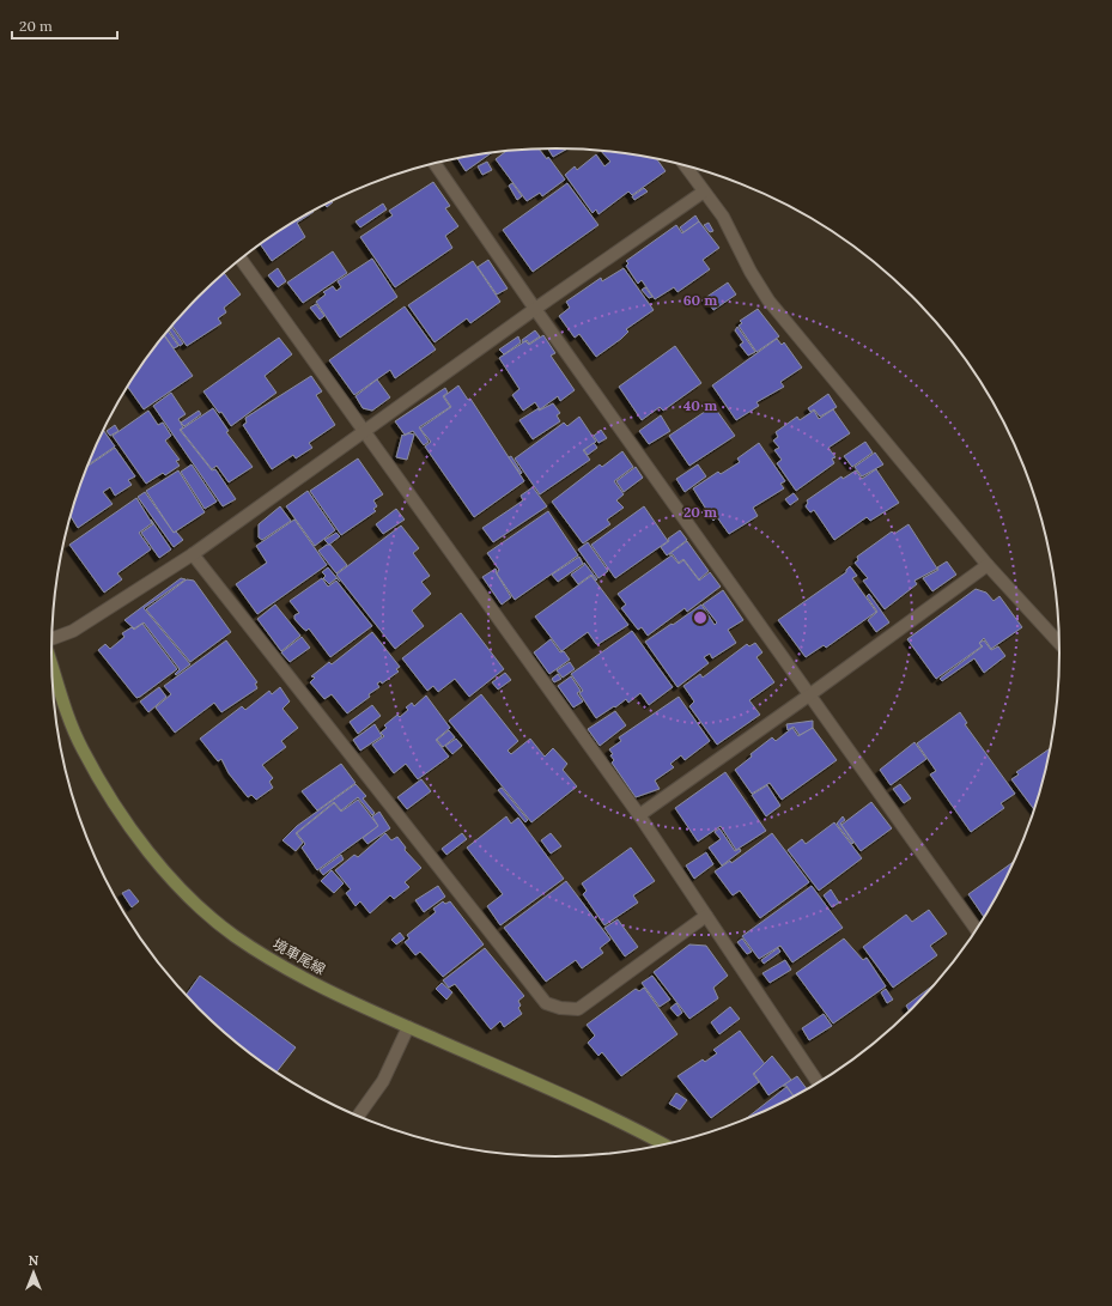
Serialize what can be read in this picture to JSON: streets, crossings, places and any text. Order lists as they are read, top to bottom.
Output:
{
  "streets": {
    "main road": ["境車尾線"]
  },
  "scale_bar": "20 m",
  "north": "top",
  "rings": ["60 m", "40 m", "20 m"]
}
